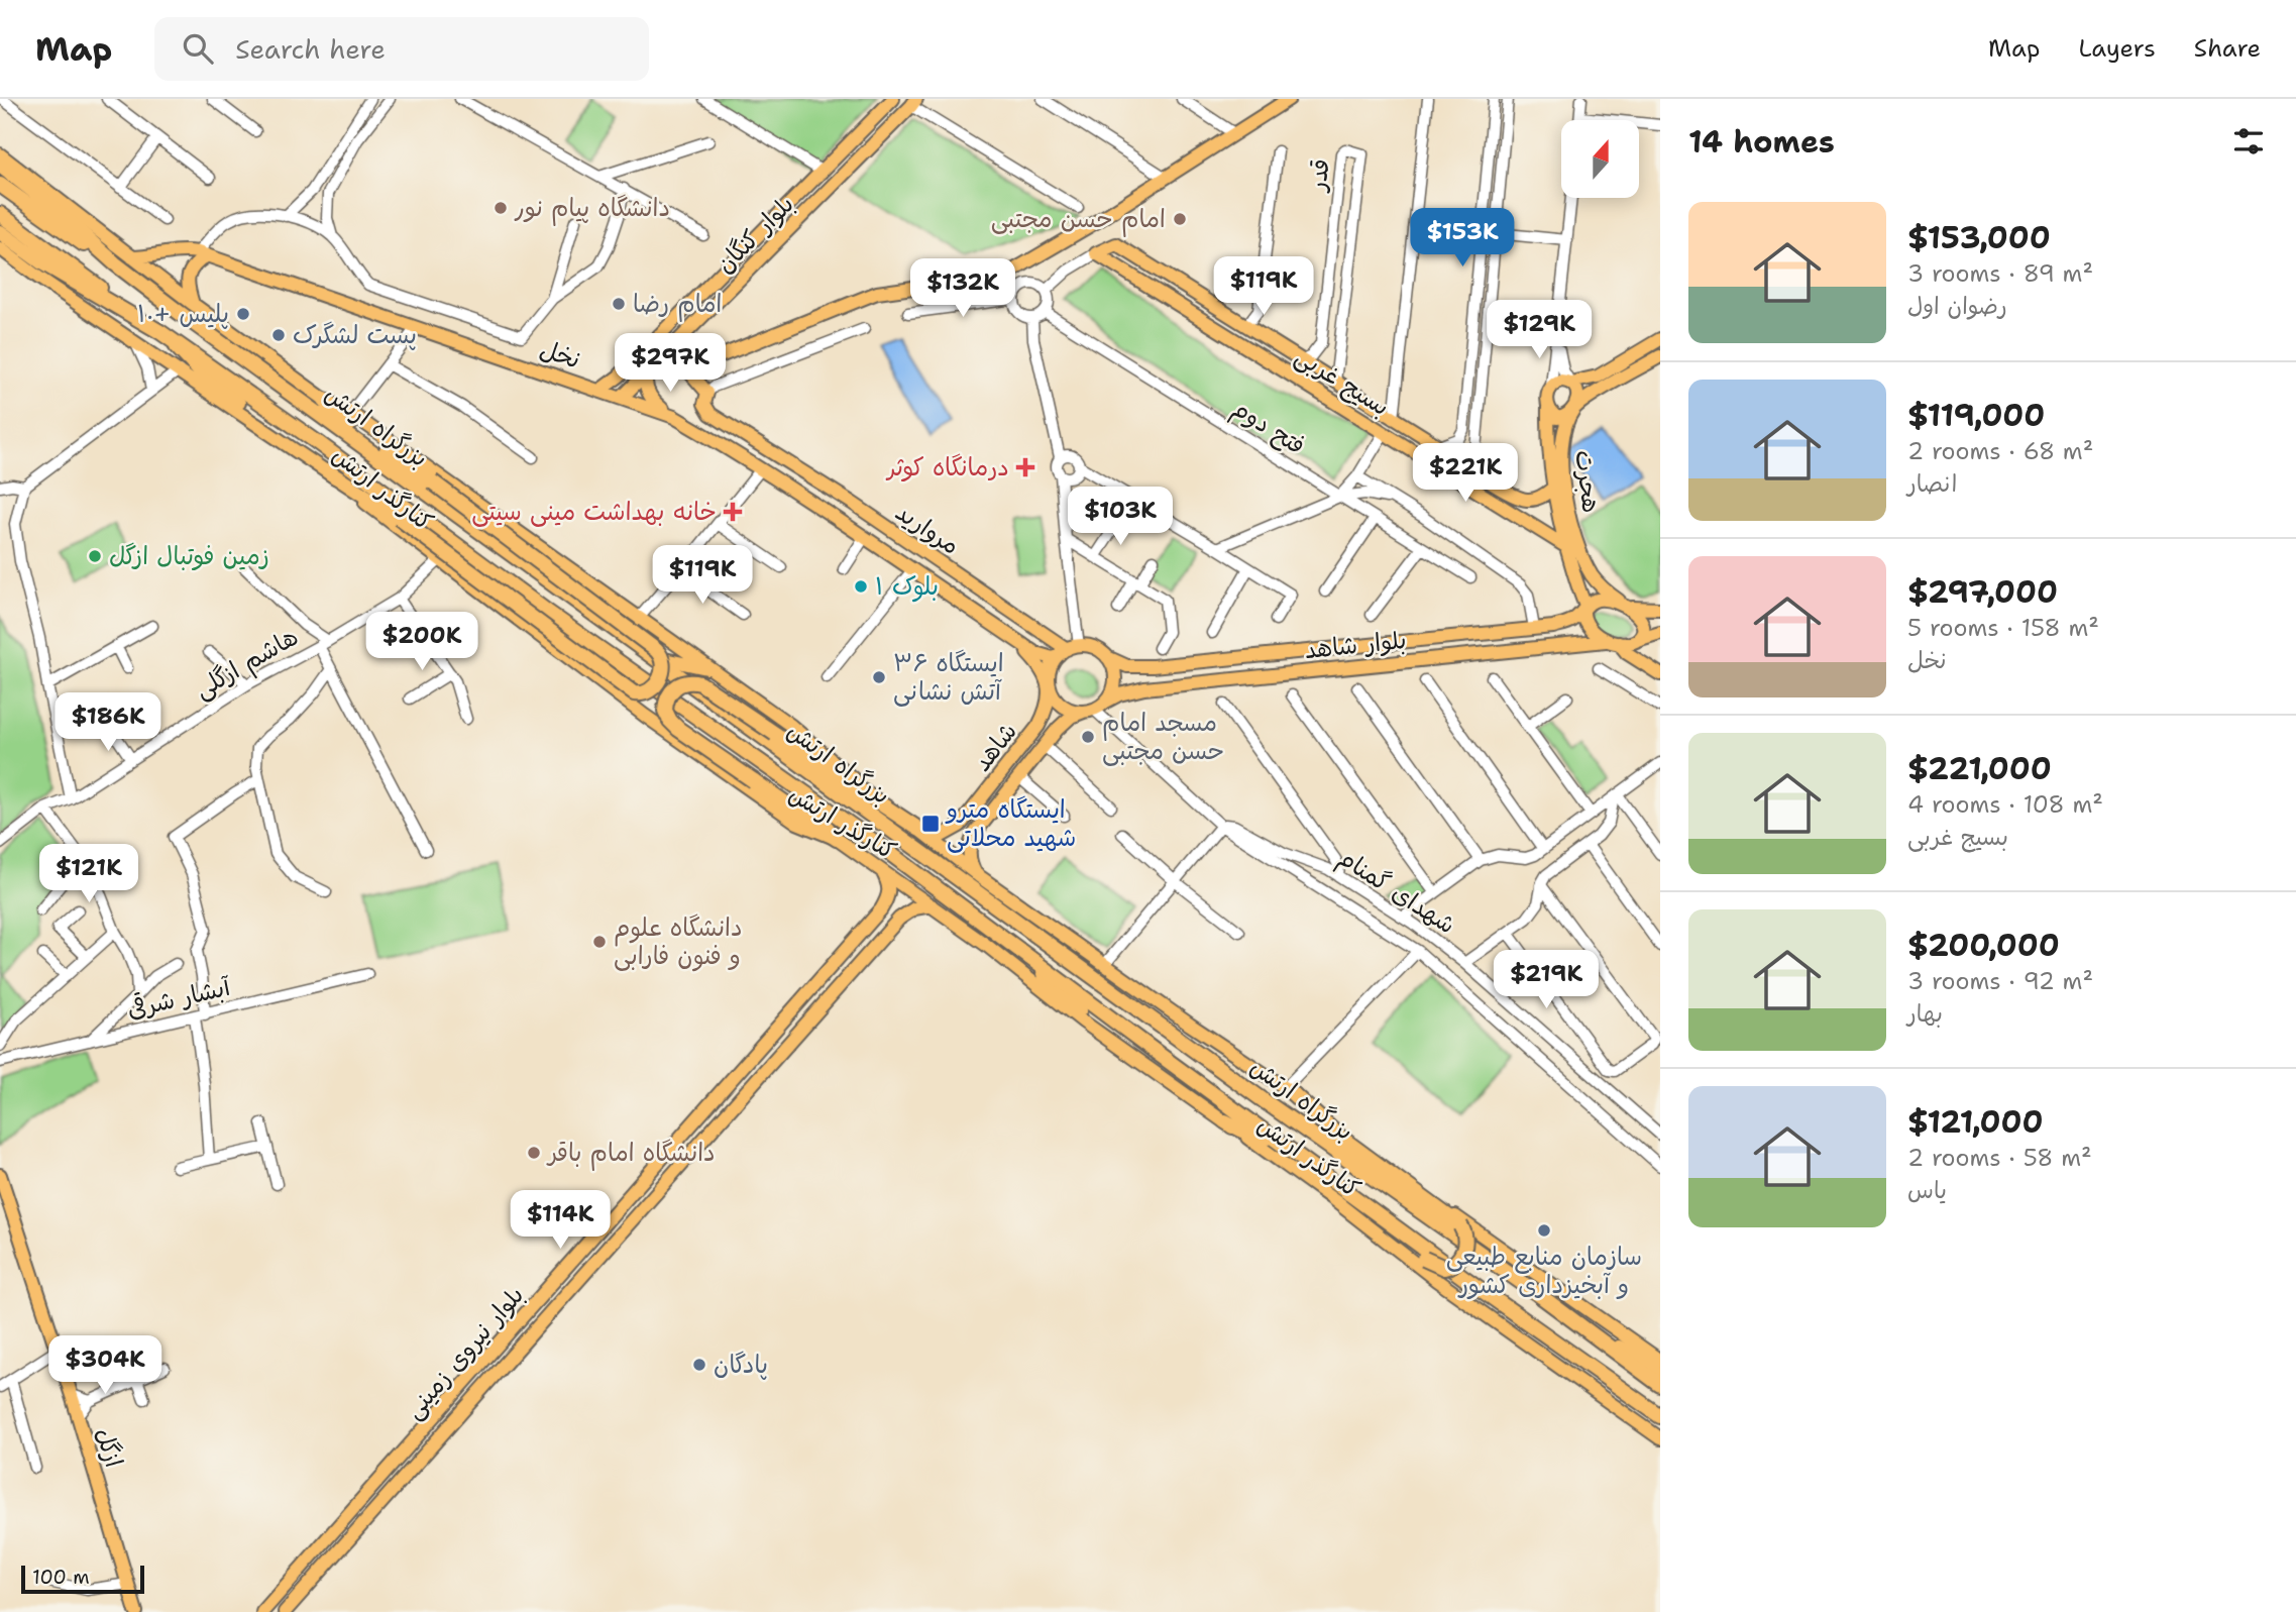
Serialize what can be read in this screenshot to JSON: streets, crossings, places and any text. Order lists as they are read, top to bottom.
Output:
{
  "streets": {
    "highway": ["بزرگراه ارتش"],
    "main road": [
      "بلوار کنگان",
      "نخل",
      "بسیج غربی",
      "هجرت",
      "کنارگذر ارتش",
      "مروارید",
      "بلوار شاهد",
      "شاهد",
      "بلوار نیروی زمینی",
      "ازگل"
    ],
    "street": [
      "قدر",
      "فتح دوم",
      "هاشم ازگلی",
      "شهدای گمنام",
      "آبشار شرقی"
    ]
  },
  "crossings": [
    ["قدر", "بسیج غربی"],
    ["بلوار کنگان", "نخل"],
    ["نخل", "کنارگذر ارتش"],
    ["بسیج غربی", "هجرت"],
    ["هجرت", "بلوار شاهد"],
    ["کنارگذر ارتش", "هاشم ازگلی"],
    ["کنارگذر ارتش", "بلوار نیروی زمینی"],
    ["مروارید", "بلوار شاهد"],
    ["مروارید", "شاهد"],
    ["بلوار شاهد", "شاهد"]
  ],
  "places": {
    "other": [
      "دانشگاه پیام نور",
      "امام حسن مجتبی",
      "امام رضا",
      "پلیس +۱۰",
      "پست لشگرک",
      "زمین فوتبال ازگل",
      "۱ بلوک",
      "ایستگاه ۳۶ آتش نشانی",
      "مسجد امام حسن مجتبی",
      "دانشگاه علوم و فنون فارابی",
      "دانشگاه امام باقر",
      "سازمان منابع طبیعی و آبخیزداری کشور",
      "پادگان"
    ],
    "health": ["درمانگاه کوثر", "خانه بهداشت مینی سیتی"],
    "transit": ["ایستگاه مترو شهید محلاتی"]
  },
  "scale_bar": "100 m",
  "north": "top",
  "page": {
    "header": "Map",
    "search": "Search here",
    "nav": ["Map", "Layers", "Share"],
    "heading": "14 homes",
    "list": [
      {
        "name": "$153,000",
        "note": "3 rooms · 89 m² · رضوان اول"
      },
      {
        "name": "$119,000",
        "note": "2 rooms · 68 m² · انصار"
      },
      {
        "name": "$297,000",
        "note": "5 rooms · 158 m² · نخل"
      },
      {
        "name": "$221,000",
        "note": "4 rooms · 108 m² · بسیج غربی"
      },
      {
        "name": "$200,000",
        "note": "3 rooms · 92 m² · بهار"
      },
      {
        "name": "$121,000",
        "note": "2 rooms · 58 m² · یاس"
      }
    ],
    "price": [
      "$153K",
      "$119K",
      "$132K",
      "$129K",
      "$297K",
      "$221K",
      "$103K",
      "$119K",
      "$200K",
      "$186K",
      "$121K",
      "$219K",
      "$114K",
      "$304K"
    ],
    "scale": "100 m"
  }
}
